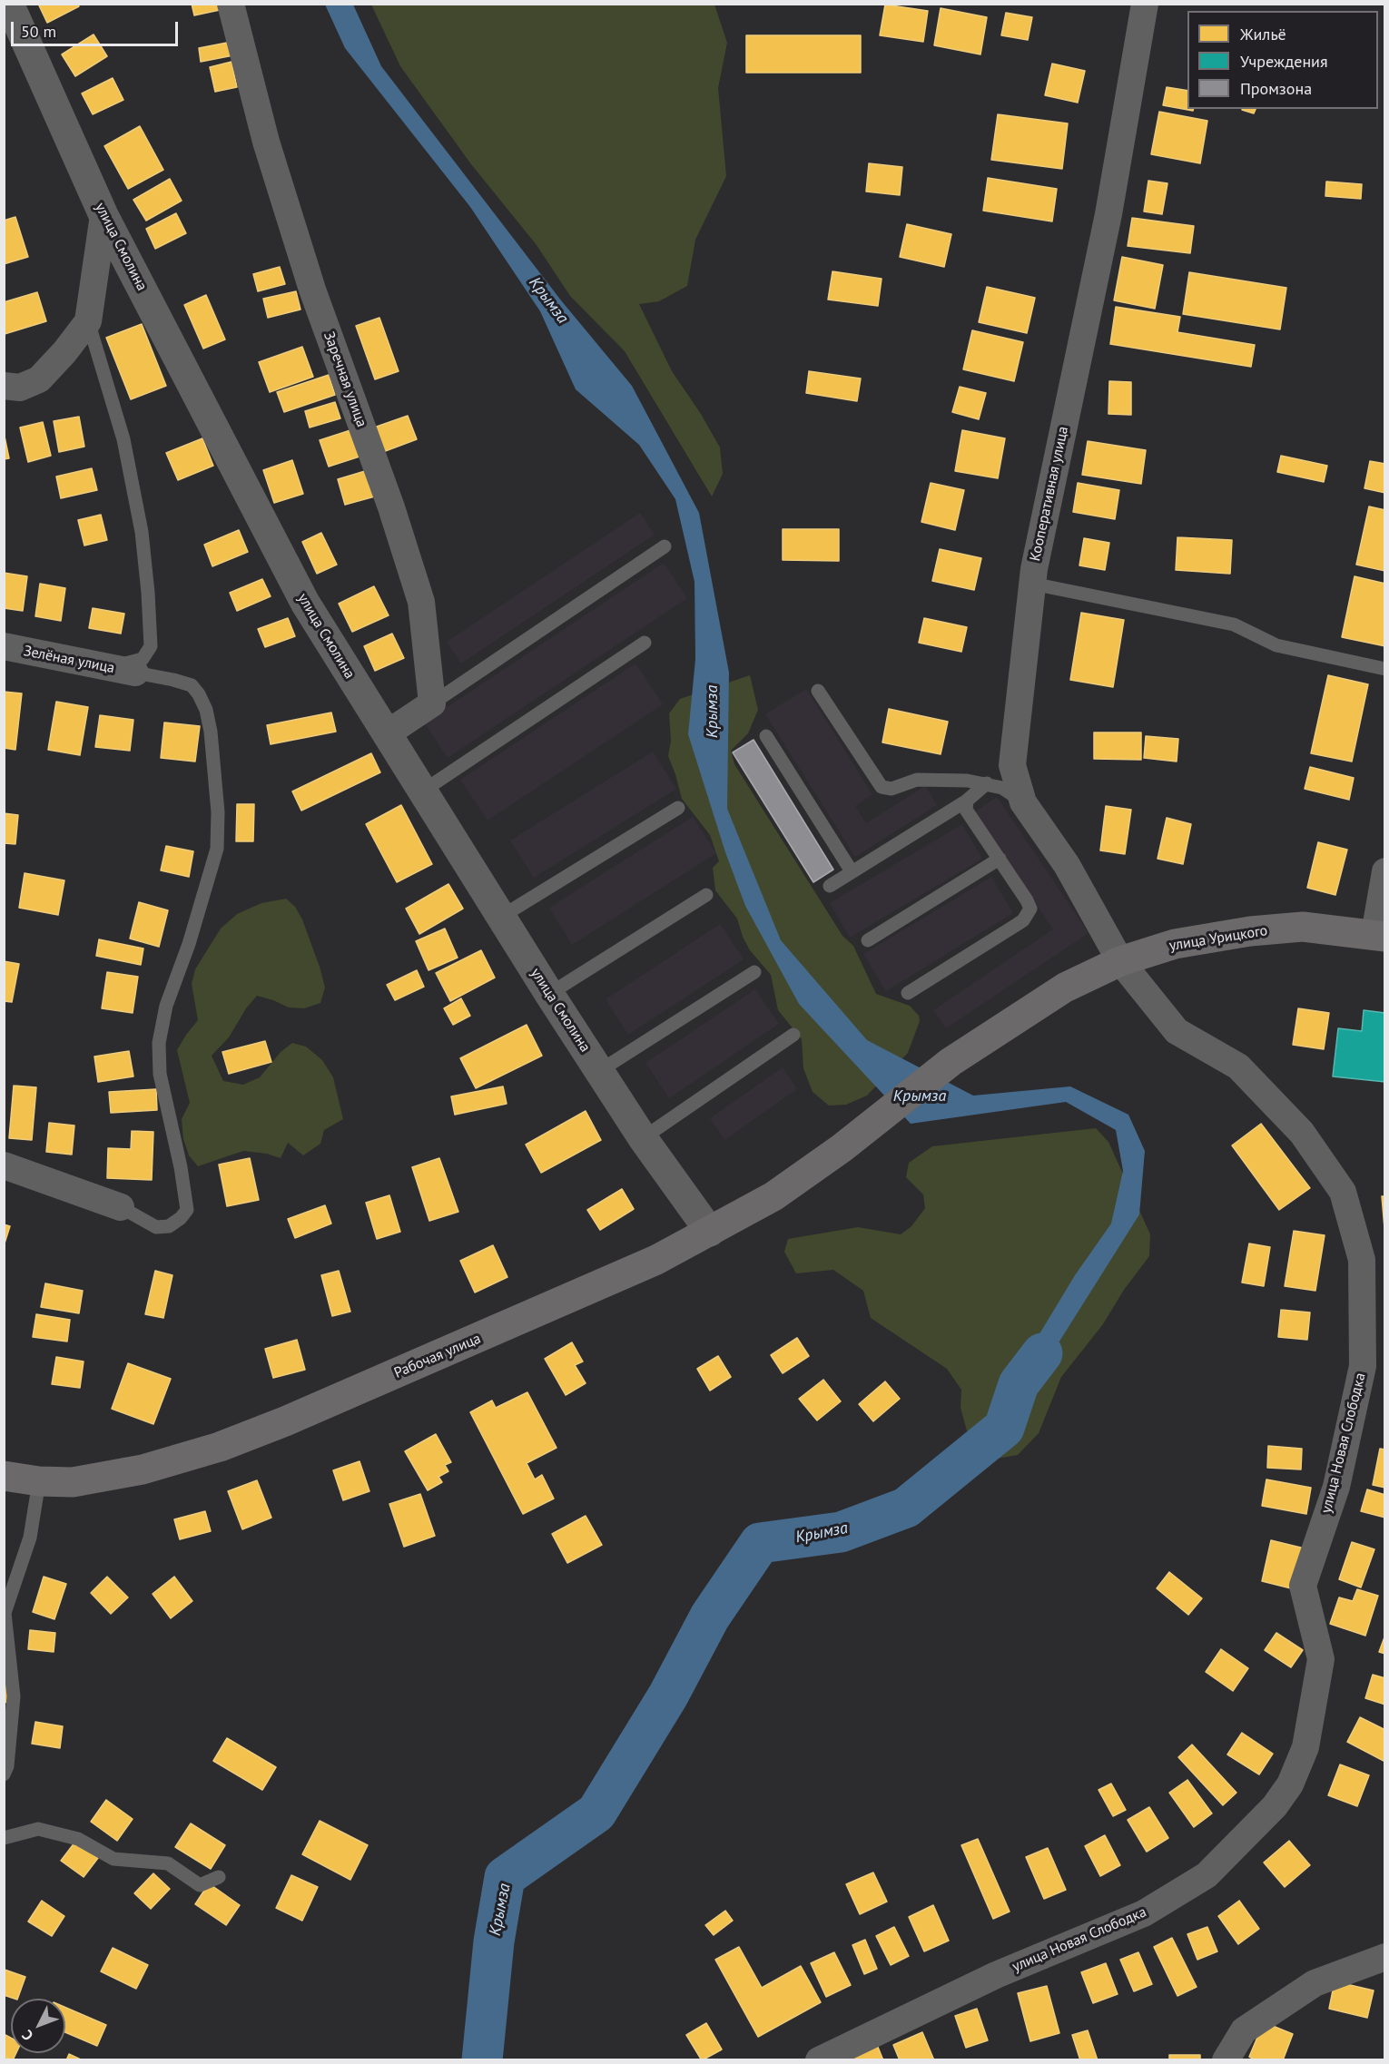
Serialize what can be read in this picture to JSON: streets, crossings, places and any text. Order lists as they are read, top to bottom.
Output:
{
  "streets": {
    "main road": ["улица Урицкого", "Рабочая улица"],
    "street": [
      "улица Смолина",
      "Заречная улица",
      "Кооперативная улица",
      "Зелёная улица",
      "улица Новая Слободка"
    ]
  },
  "crossings": [
    ["улица Смолина", "Рабочая улица"],
    ["Кооперативная улица", "улица Урицкого"],
    ["Кооперативная улица", "улица Новая Слободка"],
    ["улица Урицкого", "Рабочая улица"],
    ["улица Урицкого", "улица Новая Слободка"]
  ],
  "water": ["Крымза"],
  "legend": ["Жильё", "Учреждения", "Промзона"],
  "scale_bar": "50 m",
  "north": "bottom left"
}
